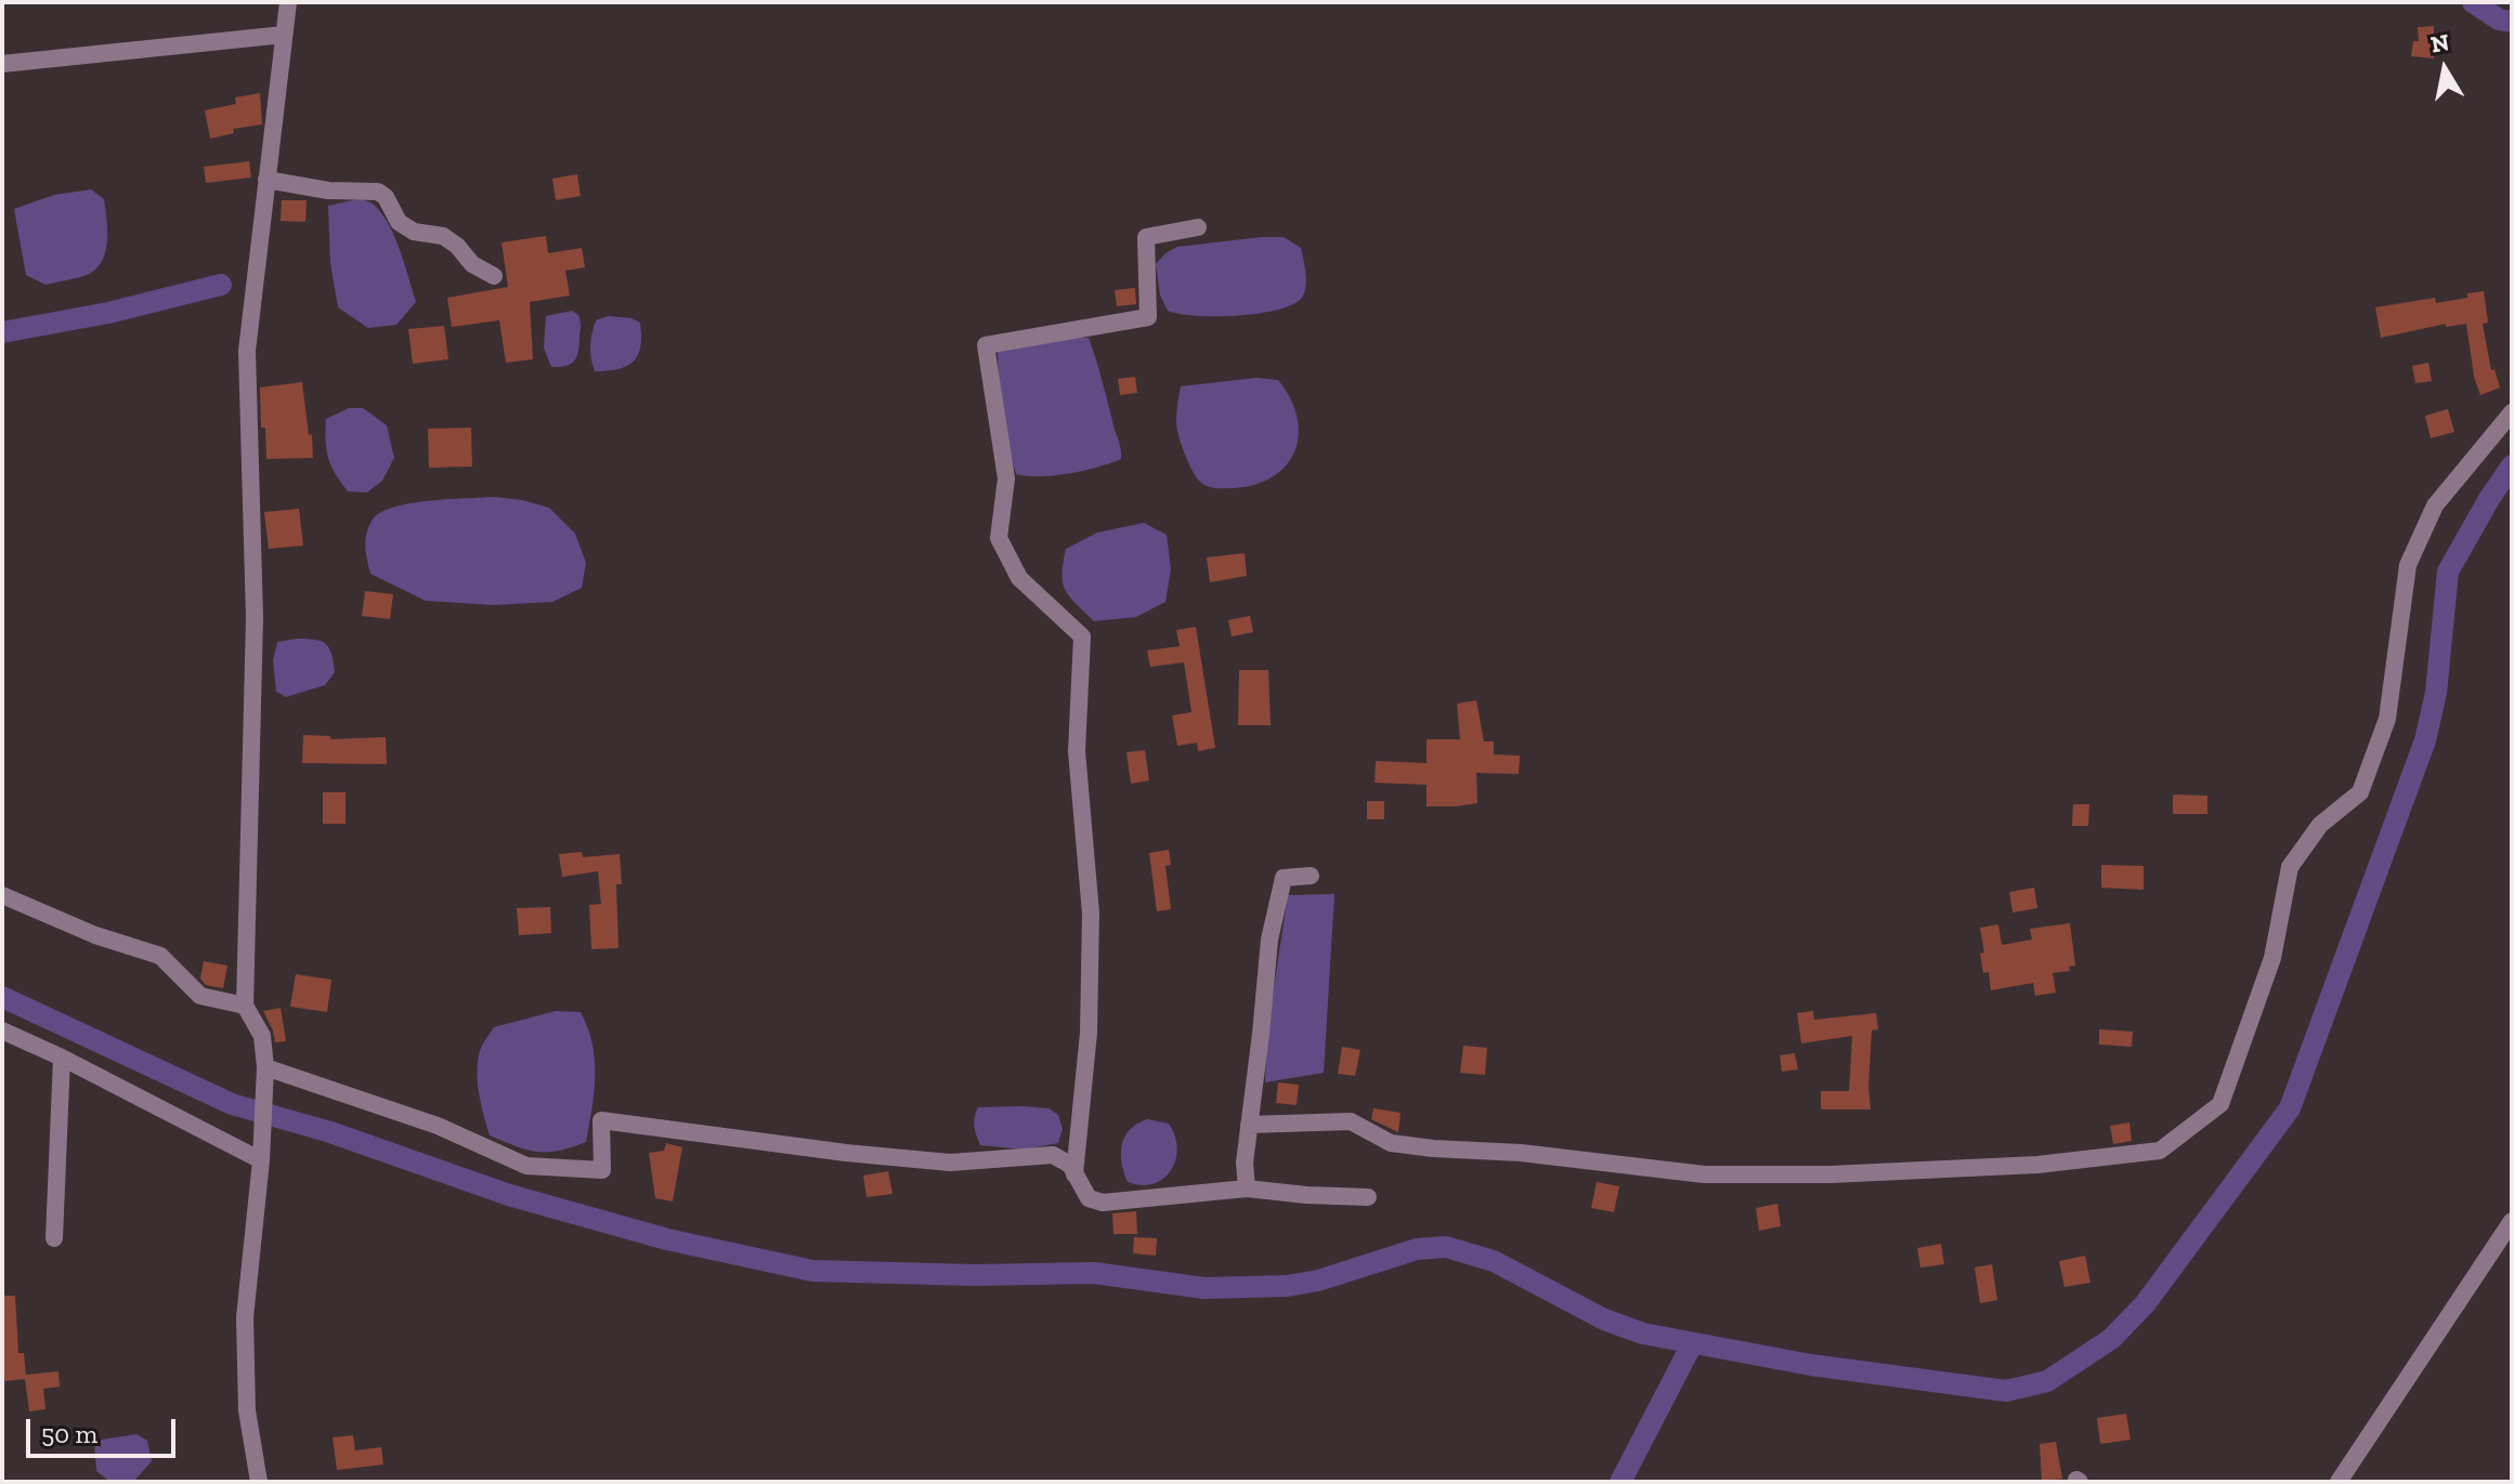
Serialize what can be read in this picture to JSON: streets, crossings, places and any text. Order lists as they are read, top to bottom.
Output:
{
  "scale_bar": "50 m",
  "north": "top"
}
